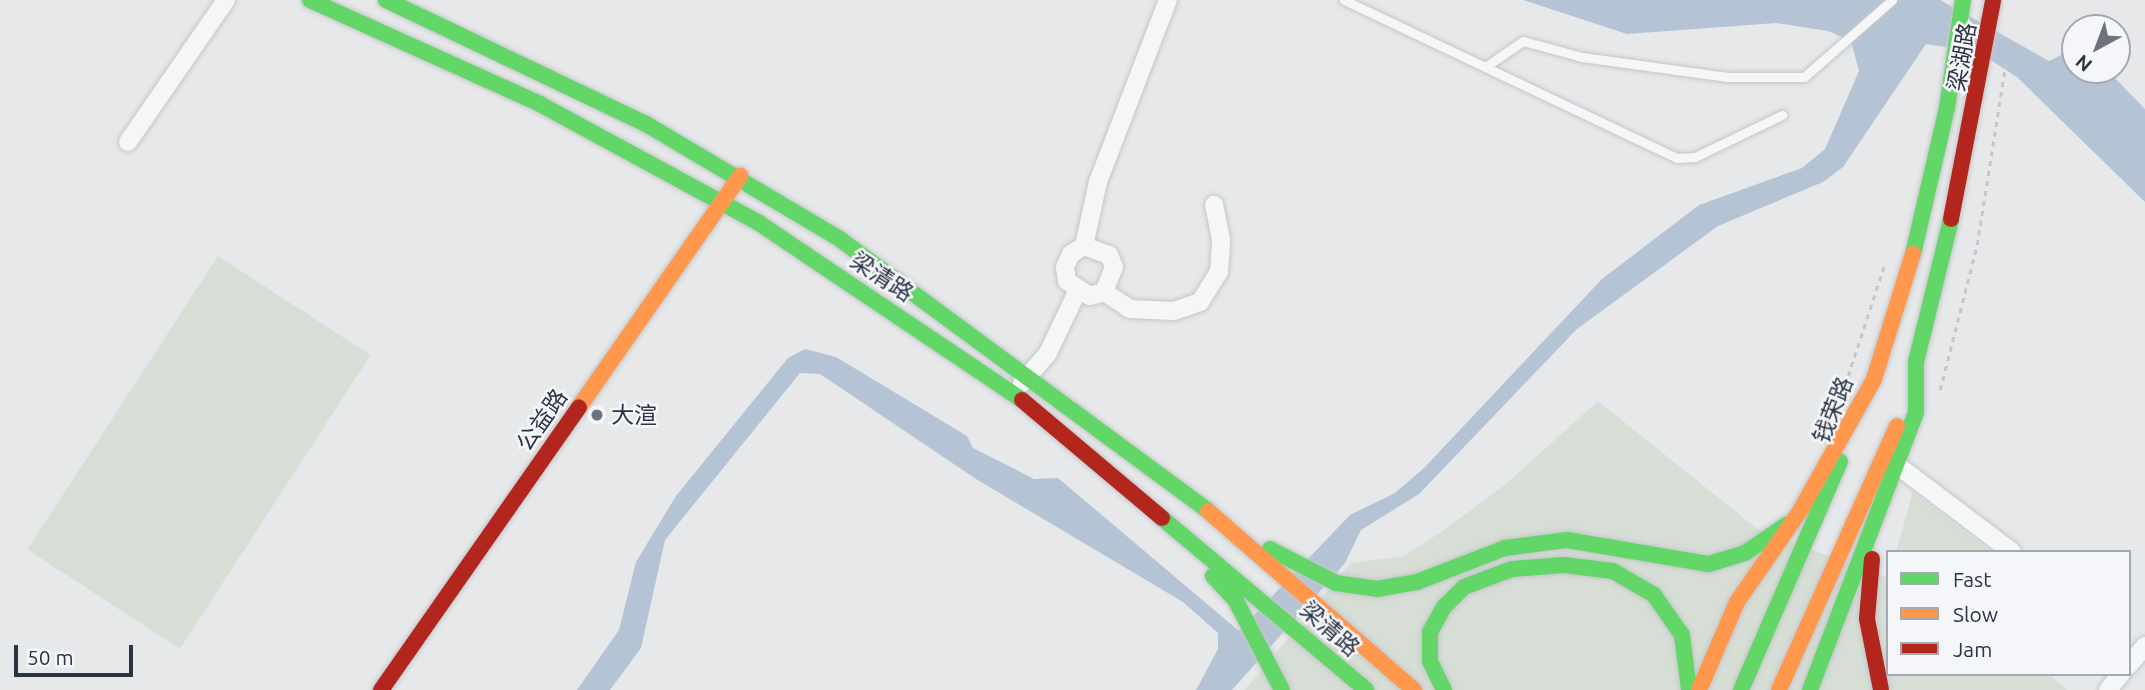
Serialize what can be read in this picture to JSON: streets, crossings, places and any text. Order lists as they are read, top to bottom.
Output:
{
  "streets": {
    "main road": ["梁湖路", "梁清路", "公益路"],
    "path": ["钱荣路"]
  },
  "crossings": [
    ["梁清路", "公益路"]
  ],
  "places": ["大渲"],
  "legend": ["Fast", "Slow", "Jam"],
  "scale_bar": "50 m",
  "north": "bottom left"
}
